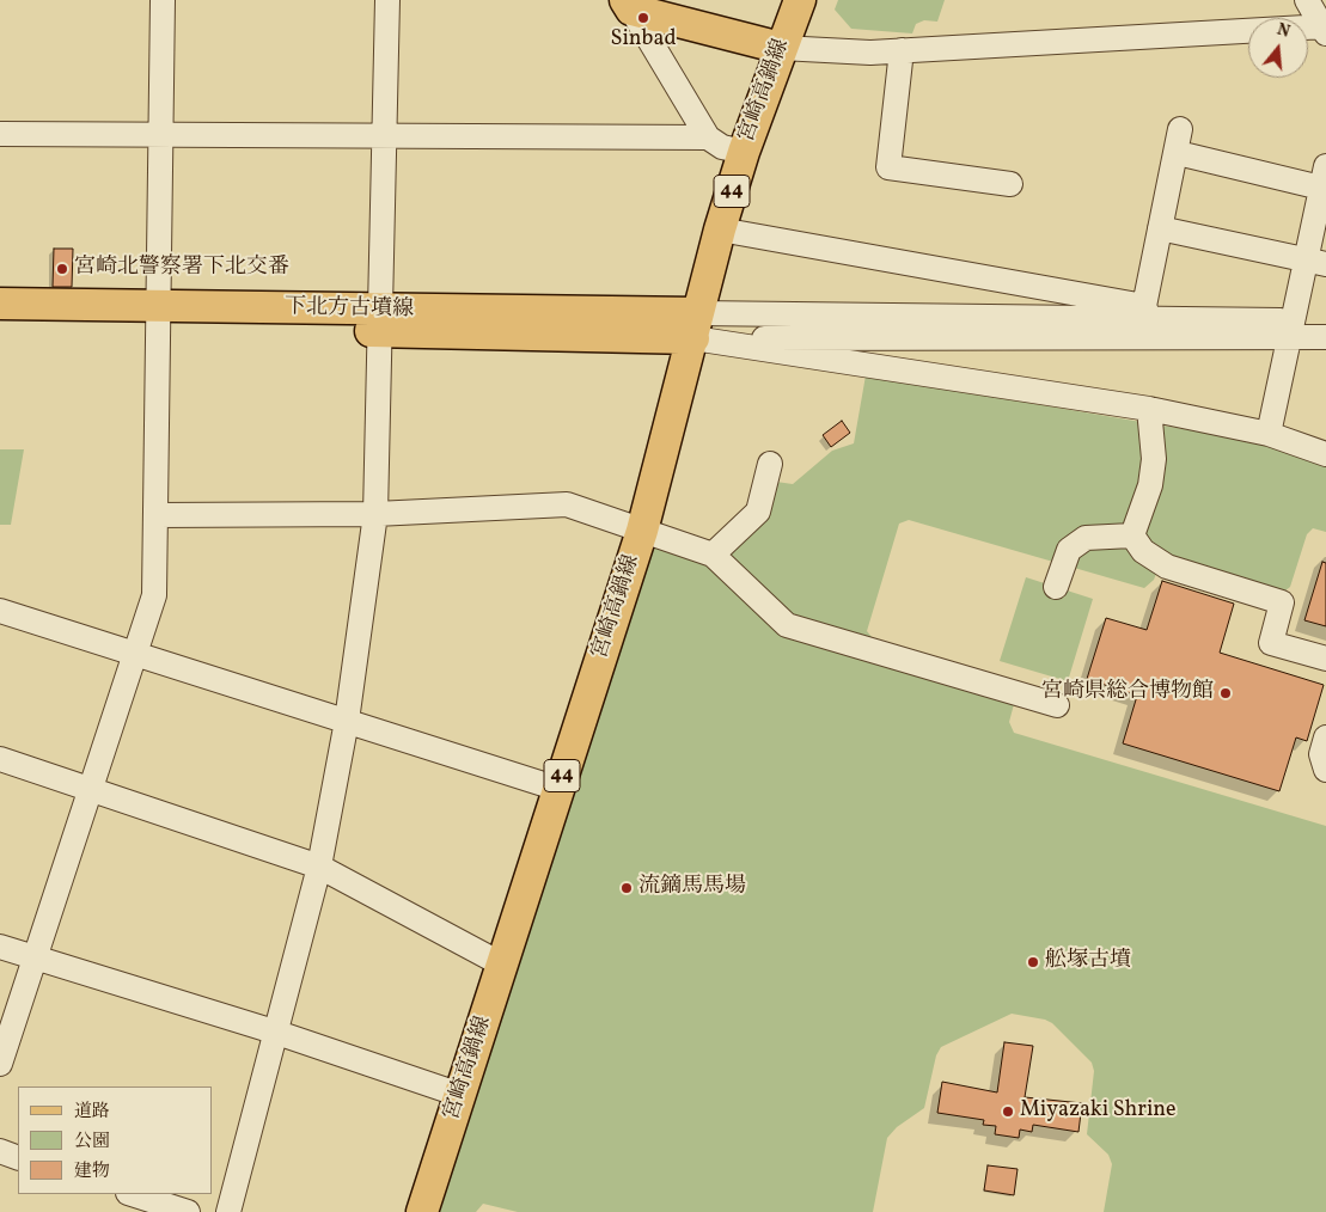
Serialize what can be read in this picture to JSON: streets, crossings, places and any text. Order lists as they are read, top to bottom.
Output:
{
  "streets": {
    "main road": ["宮崎高鍋線", "44", "下北方古墳線"]
  },
  "crossings": [
    ["宮崎高鍋線", "下北方古墳線"]
  ],
  "places": [
    "Sinbad",
    "宮崎北警察署下北交番",
    "宮崎県総合博物館",
    "流鏑馬馬場",
    "舩塚古墳",
    "Miyazaki Shrine"
  ],
  "legend": ["道路", "公園", "建物"],
  "north": "top"
}
